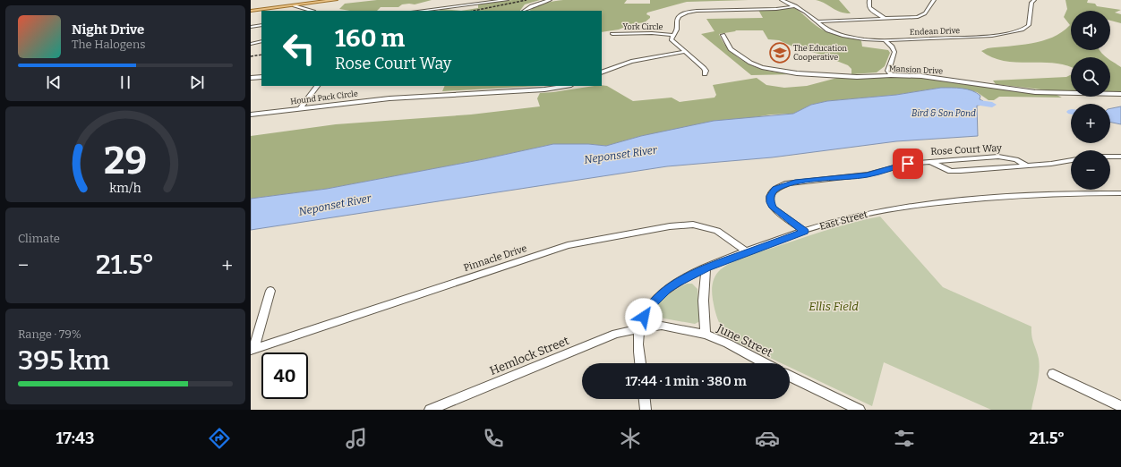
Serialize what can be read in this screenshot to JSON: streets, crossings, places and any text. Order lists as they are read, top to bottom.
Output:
{
  "streets": {
    "street": [
      "York Circle",
      "Endean Drive",
      "Mansion Drive",
      "Hound Pack Circle",
      "Rose Court Way",
      "East Street",
      "Pinnacle Drive",
      "June Street",
      "Hemlock Street"
    ]
  },
  "crossings": [
    ["Rose Court Way", "East Street"],
    ["East Street", "Pinnacle Drive"],
    ["East Street", "June Street"],
    ["East Street", "Hemlock Street"],
    ["June Street", "Hemlock Street"]
  ],
  "water": ["Bird & Son Pond", "Neponset River"],
  "parks": ["Ellis Field"],
  "places": {
    "school or university": ["The Education Cooperative"]
  },
  "page": {
    "map_buttons": ["+", "−"],
    "turn": ["160 m", "Rose Court Way"],
    "song": ["Night Drive", "The Halogens"],
    "tile": [
      "Climate",
      ["Range · 79%", "395 km"]
    ],
    "heat": ["−", "21.5°", "+"],
    "limit": "40",
    "trip": "17:44 · 1 min · 380 m",
    "tabs": ["17:43", "21.5°"],
    "gauge": ["29", "km/h"]
  }
}
